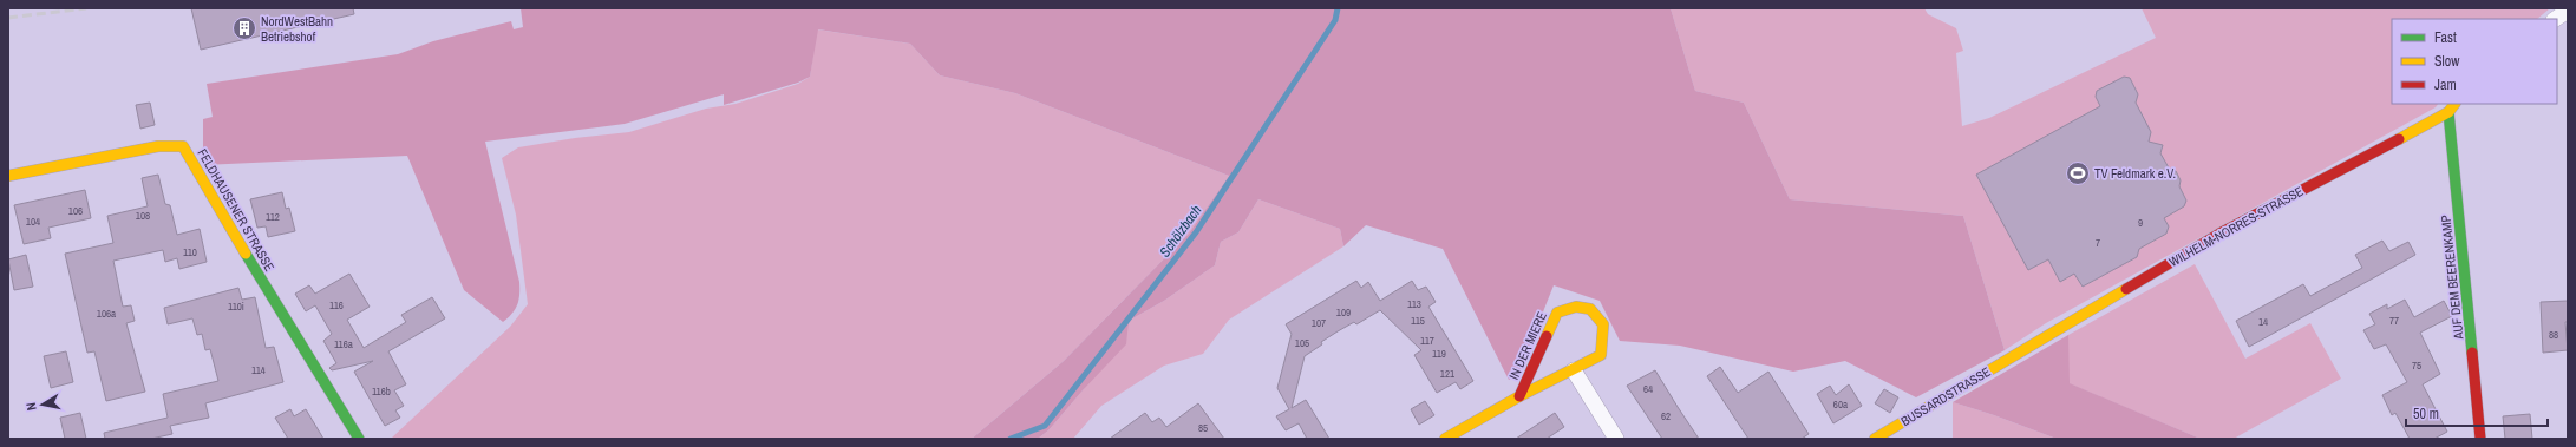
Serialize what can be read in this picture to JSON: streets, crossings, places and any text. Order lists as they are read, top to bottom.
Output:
{
  "streets": {
    "street": [
      "FELDHAUSENER STRASSE",
      "WILHELM-NORRES-STRASSE",
      "AUF DEM BEERENKAMP",
      "IN DER MIERE",
      "BUSSARDSTRASSE"
    ]
  },
  "crossings": [
    ["WILHELM-NORRES-STRASSE", "AUF DEM BEERENKAMP"],
    ["WILHELM-NORRES-STRASSE", "BUSSARDSTRASSE"]
  ],
  "water": ["Schölzbach"],
  "places": {
    "building": ["NordWestBahn Betriebshof"],
    "sports": ["TV Feldmark e.V."]
  },
  "house_numbers": [
    "106",
    "108",
    "112",
    "104",
    "9",
    "7",
    "110",
    "113",
    "116",
    "110i",
    "109",
    "106a",
    "115",
    "77",
    "14",
    "107",
    "88",
    "117",
    "105",
    "116a",
    "119",
    "75",
    "114",
    "121",
    "64",
    "116b",
    "60a",
    "62",
    "85"
  ],
  "legend": ["Fast", "Slow", "Jam"],
  "scale_bar": "50 m",
  "north": "left"
}
